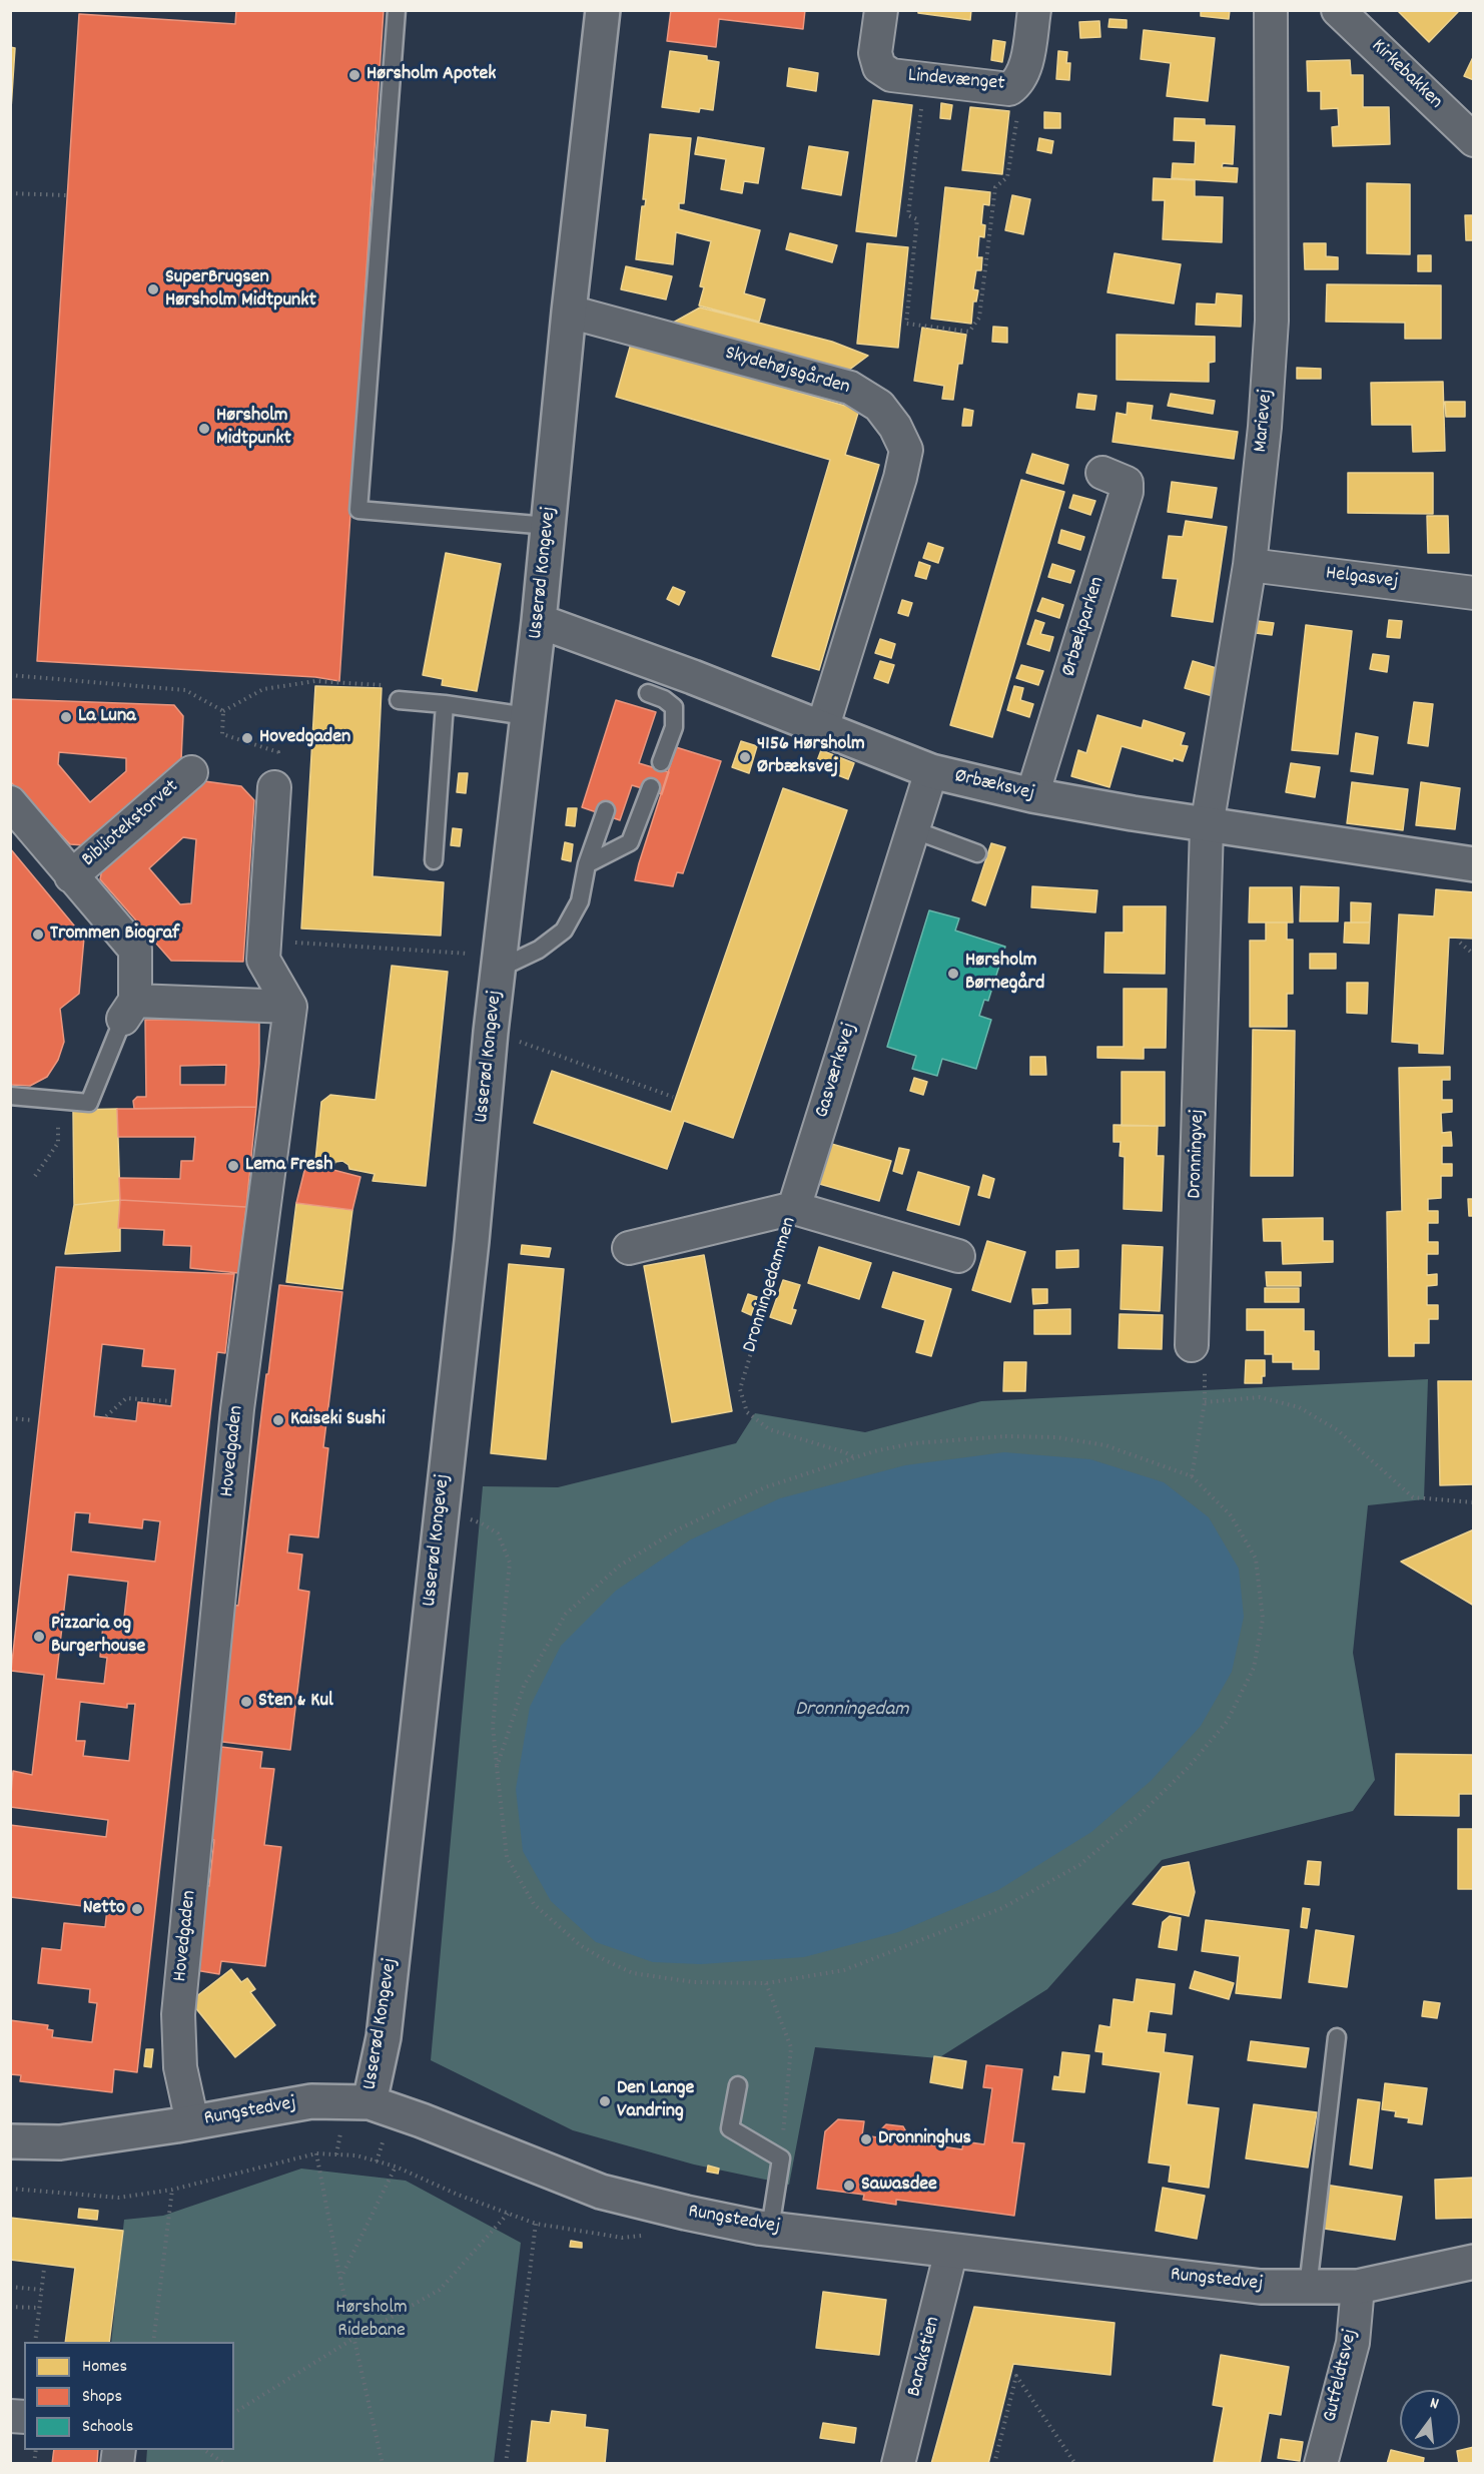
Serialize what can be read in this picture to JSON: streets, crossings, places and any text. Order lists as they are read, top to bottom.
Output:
{
  "streets": {
    "street": [
      "Kirkebakken",
      "Lindevænget",
      "Skydehøjsgården",
      "Marievej",
      "Usserød Kongevej",
      "Helgasvej",
      "Ørbækparken",
      "Ørbæksvej",
      "Bibliotekstorvet",
      "Gasværksvej",
      "Dronningvej",
      "Dronningedammen",
      "Hovedgaden",
      "Rungstedvej",
      "Barakstien",
      "Gutfeldtsvej"
    ]
  },
  "crossings": [
    ["Skydehøjsgården", "Usserød Kongevej"],
    ["Skydehøjsgården", "Ørbæksvej"],
    ["Marievej", "Helgasvej"],
    ["Marievej", "Ørbæksvej"],
    ["Marievej", "Dronningvej"],
    ["Usserød Kongevej", "Ørbæksvej"],
    ["Usserød Kongevej", "Rungstedvej"],
    ["Ørbækparken", "Ørbæksvej"],
    ["Ørbæksvej", "Gasværksvej"],
    ["Ørbæksvej", "Dronningvej"],
    ["Gasværksvej", "Dronningedammen"],
    ["Hovedgaden", "Rungstedvej"],
    ["Rungstedvej", "Barakstien"],
    ["Rungstedvej", "Gutfeldtsvej"]
  ],
  "water": ["Dronningedam"],
  "parks": ["Hørsholm Ridebane"],
  "places": [
    "Hørsholm Apotek",
    "SuperBrugsen Hørsholm Midtpunkt",
    "Hørsholm Midtpunkt",
    "La Luna",
    "Hovedgaden",
    "4156 Hørsholm Ørbæksvej",
    "Trommen Biograf",
    "Hørsholm Børnegård",
    "Lema Fresh",
    "Kaiseki Sushi",
    "Pizzaria og Burgerhouse",
    "Sten & Kul",
    "Netto",
    "Den Lange Vandring",
    "Dronninghus",
    "Sawasdee"
  ],
  "legend": ["Homes", "Shops", "Schools"],
  "north": "top"
}
